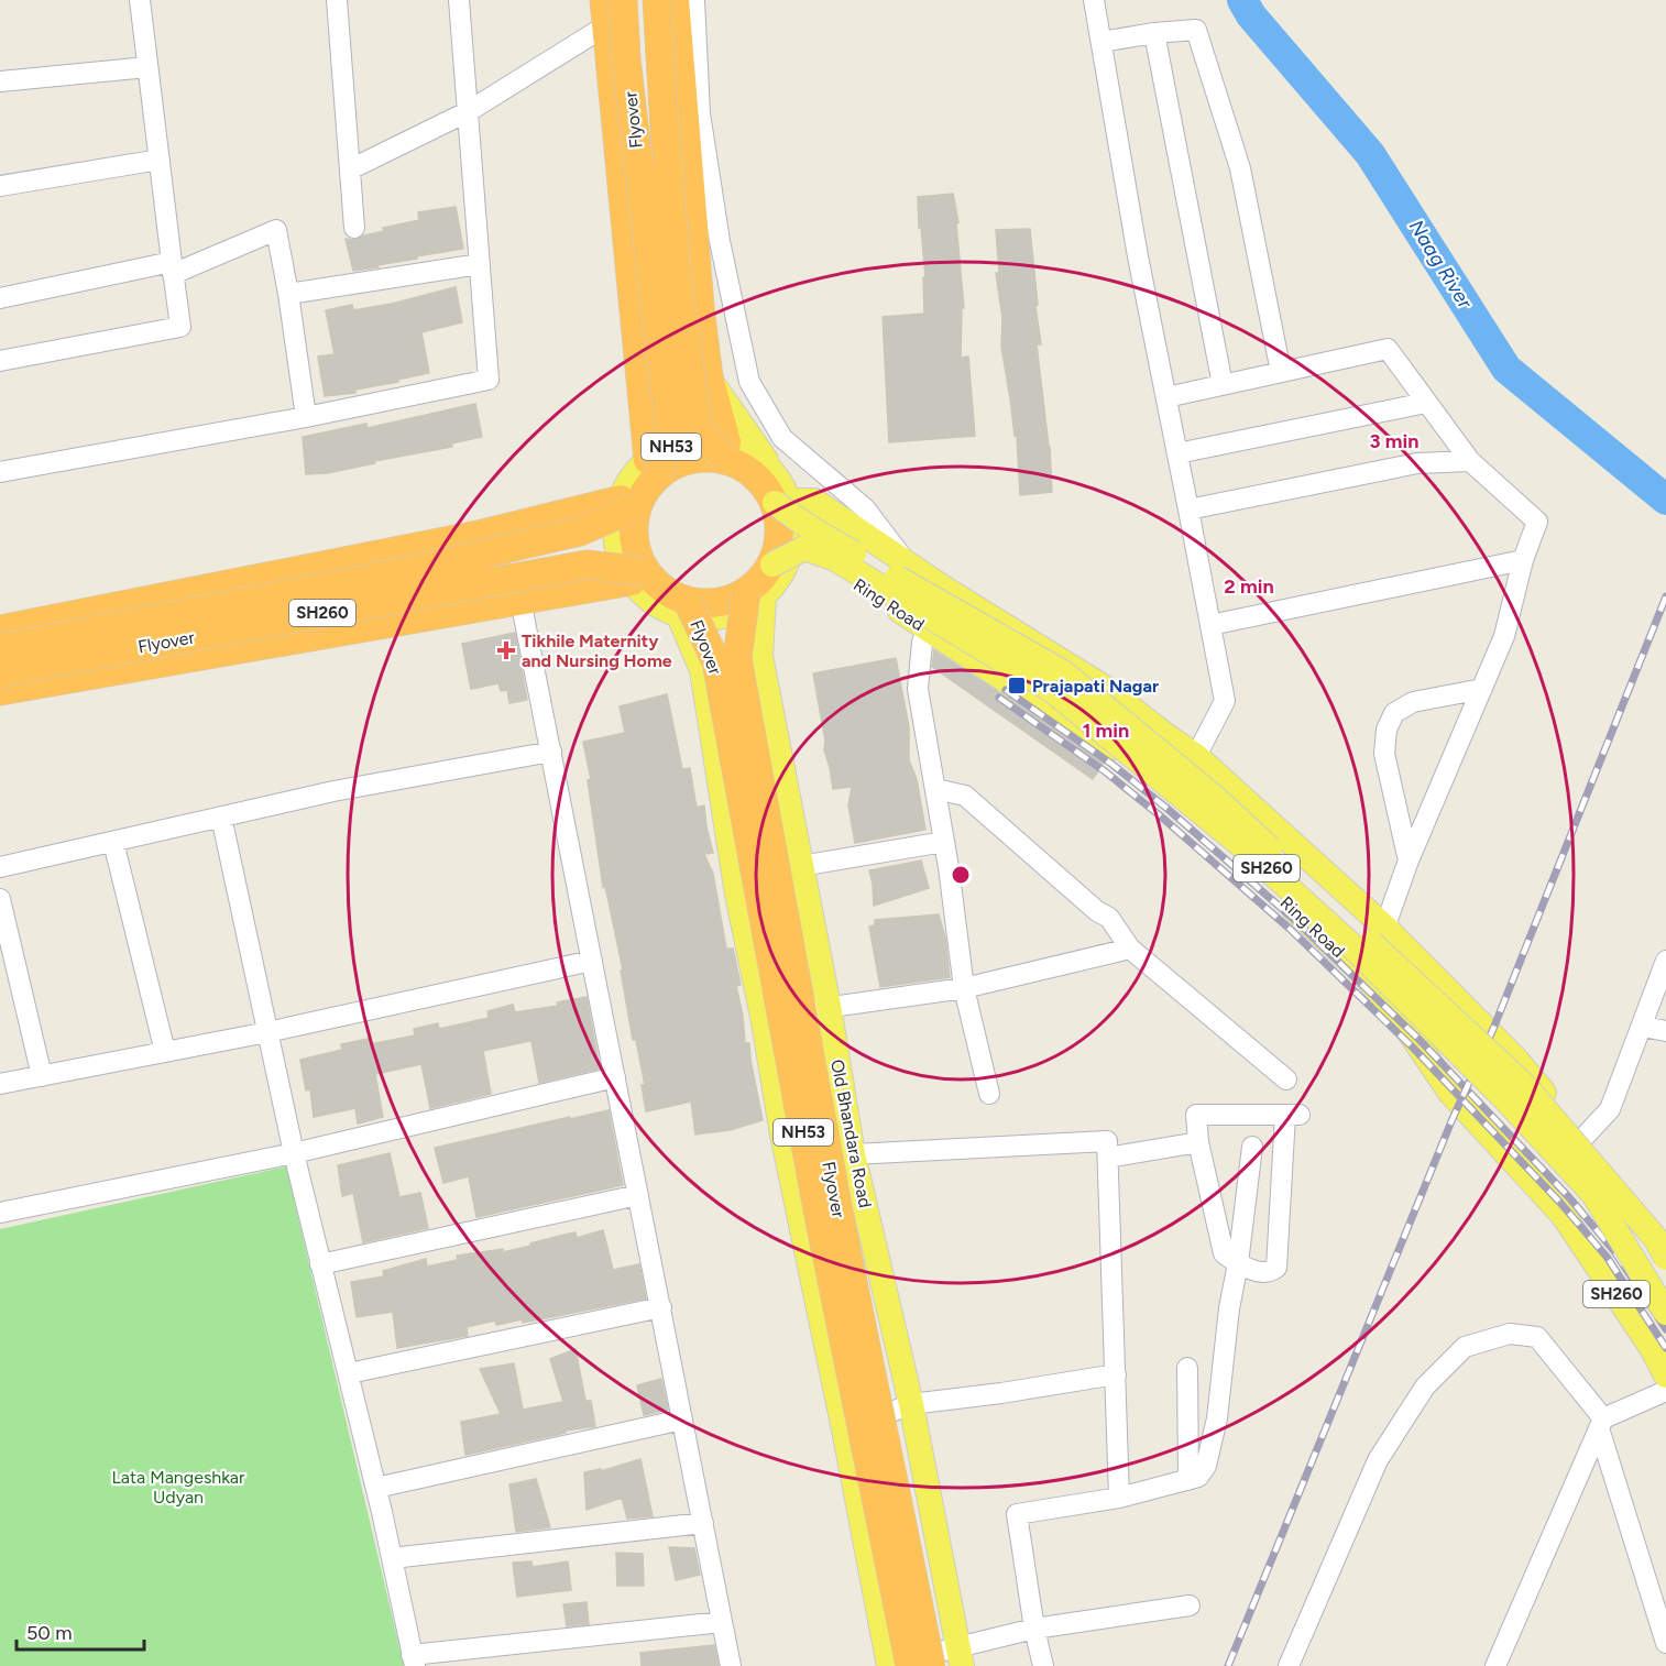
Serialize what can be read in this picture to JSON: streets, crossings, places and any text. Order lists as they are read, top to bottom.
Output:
{
  "streets": {
    "highway": ["Flyover", "NH53", "SH260"],
    "main road": ["Ring Road", "Old Bhandara Road"]
  },
  "crossings": [
    ["Flyover", "NH53"],
    ["Flyover", "Ring Road"],
    ["Flyover", "SH260"],
    ["Flyover", "Old Bhandara Road"],
    ["NH53", "Ring Road"],
    ["NH53", "SH260"],
    ["NH53", "Old Bhandara Road"],
    ["Ring Road", "SH260"],
    ["Ring Road", "Old Bhandara Road"],
    ["SH260", "Old Bhandara Road"]
  ],
  "water": ["Naag River"],
  "parks": ["Lata Mangeshkar Udyan"],
  "places": {
    "health": ["Tikhile Maternity and Nursing Home"],
    "transit": ["Prajapati Nagar"]
  },
  "scale_bar": "50 m",
  "rings": ["3 min", "2 min", "1 min"]
}
